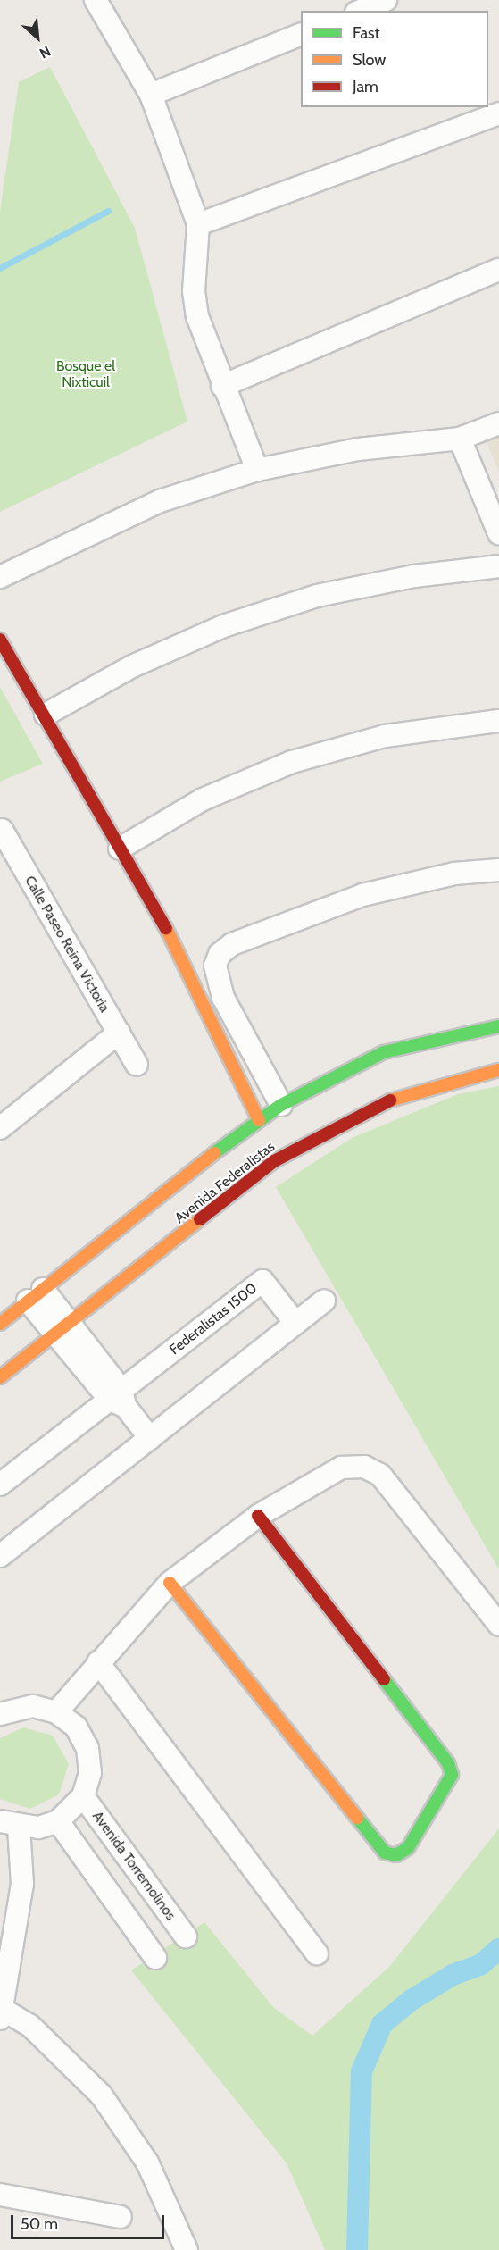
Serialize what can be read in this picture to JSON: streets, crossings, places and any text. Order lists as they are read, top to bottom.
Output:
{
  "streets": {
    "street": [
      "Calle Paseo Reina Victoria",
      "Avenida Federalistas",
      "Federalistas 1500",
      "Avenida Torremolinos"
    ]
  },
  "parks": ["Bosque el Nixticuil"],
  "legend": ["Fast", "Slow", "Jam"],
  "scale_bar": "50 m",
  "north": "bottom right"
}
